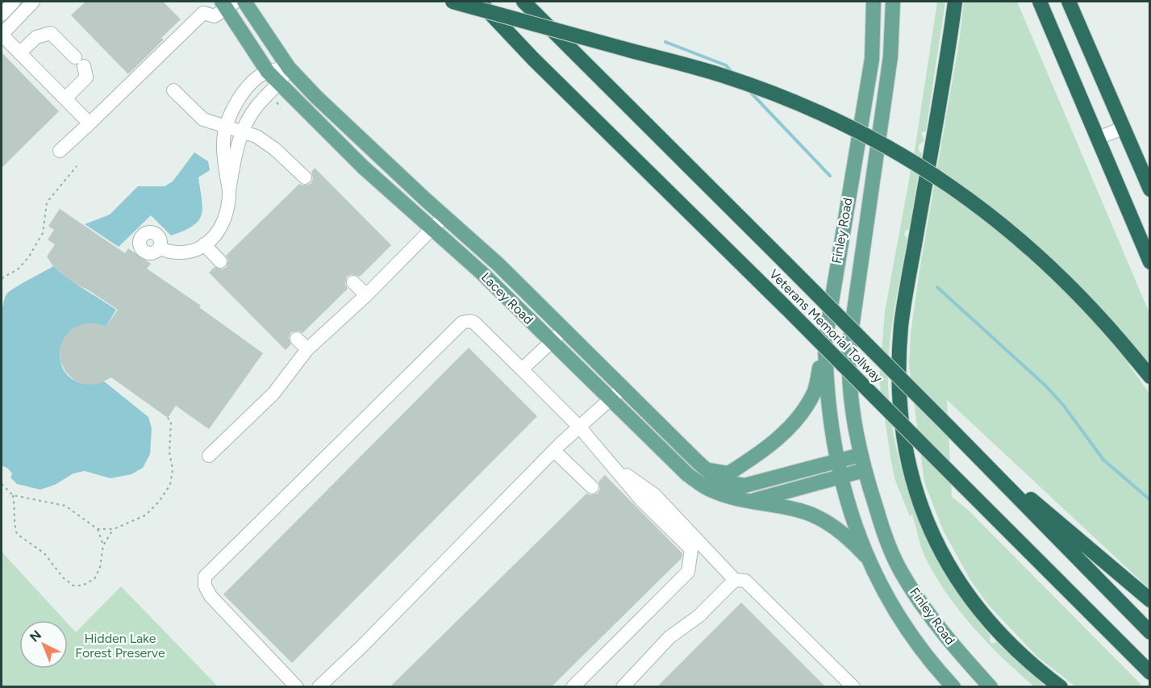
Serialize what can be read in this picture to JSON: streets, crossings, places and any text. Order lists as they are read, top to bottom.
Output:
{
  "streets": {
    "highway": ["Veterans Memorial Tollway"],
    "main road": ["Finley Road", "Lacey Road"]
  },
  "crossings": [
    ["Finley Road", "Lacey Road"]
  ],
  "parks": ["Hidden Lake Forest Preserve"],
  "north": "top left"
}
